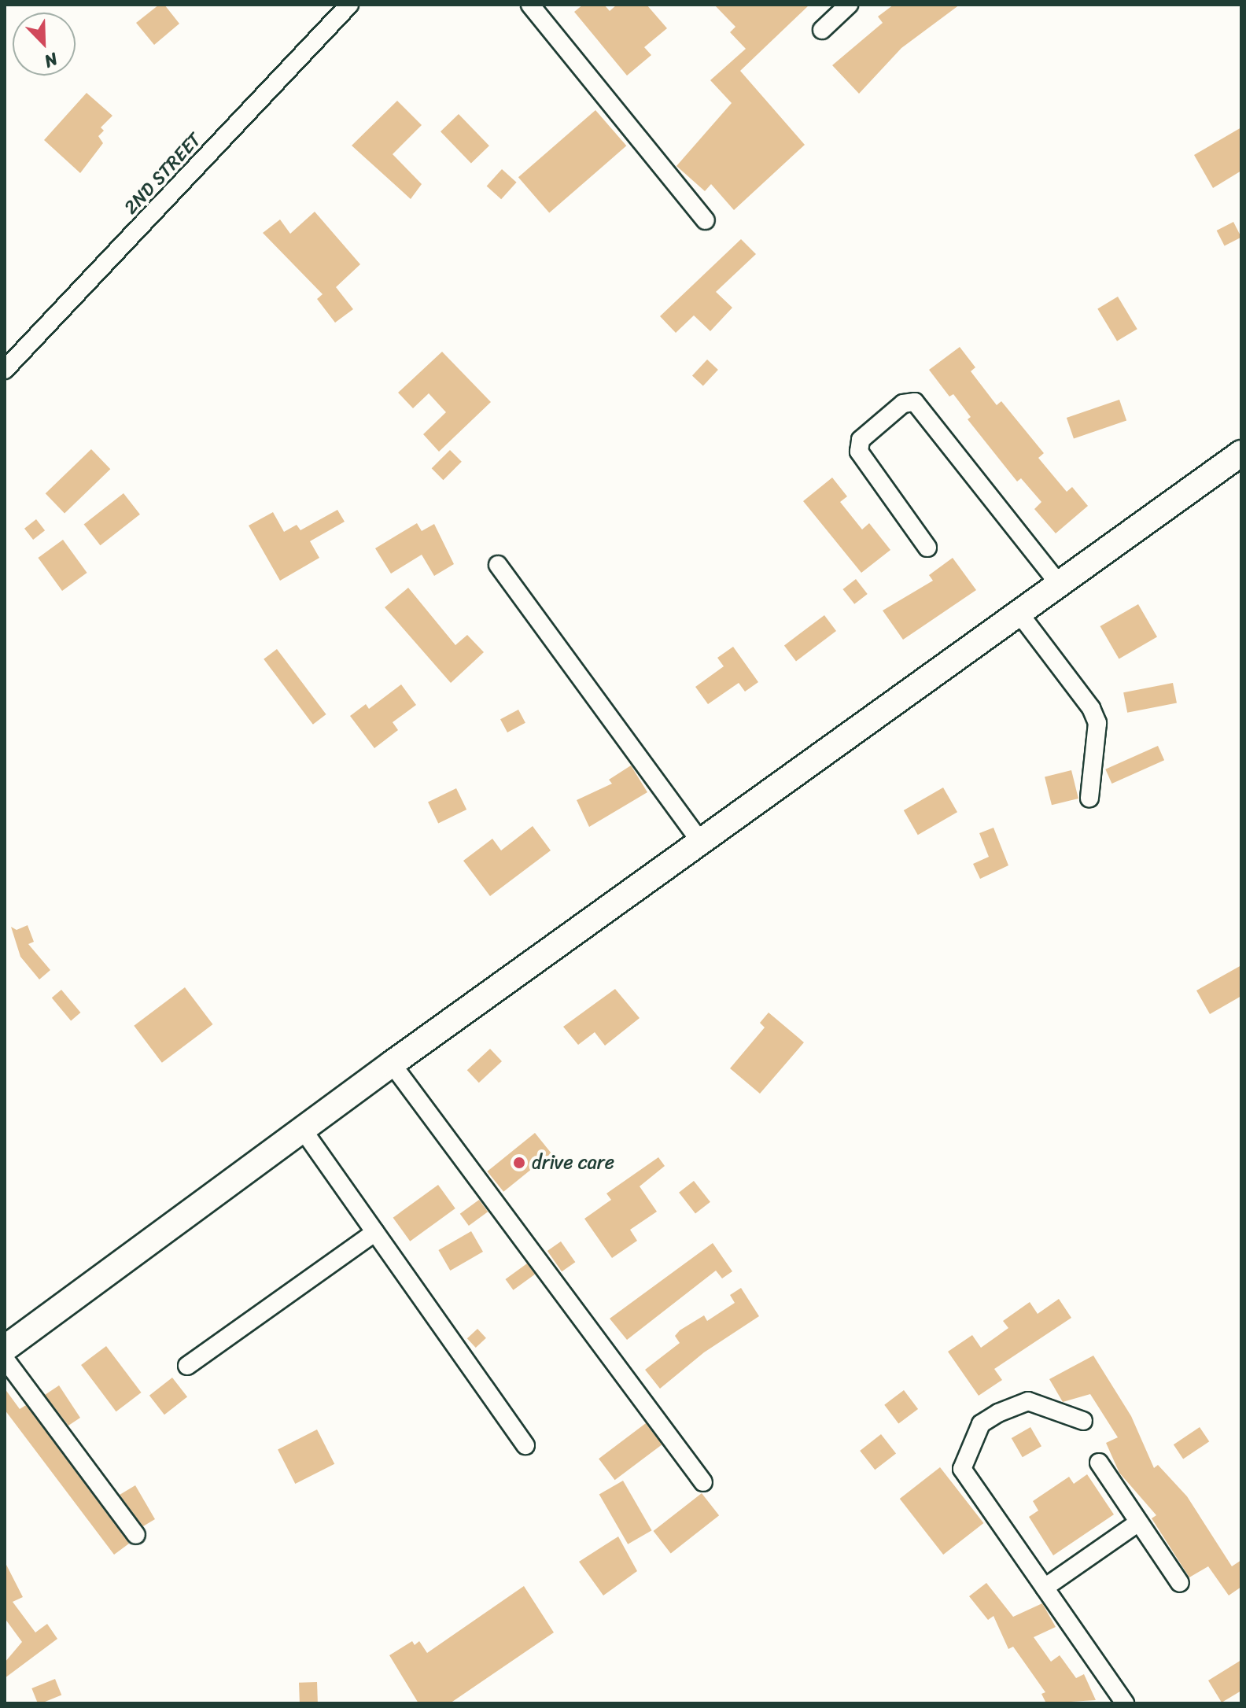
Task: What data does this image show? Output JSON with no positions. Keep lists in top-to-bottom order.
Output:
{
  "streets": {
    "street": ["2ND STREET"]
  },
  "places": ["drive care"],
  "north": "bottom right"
}
